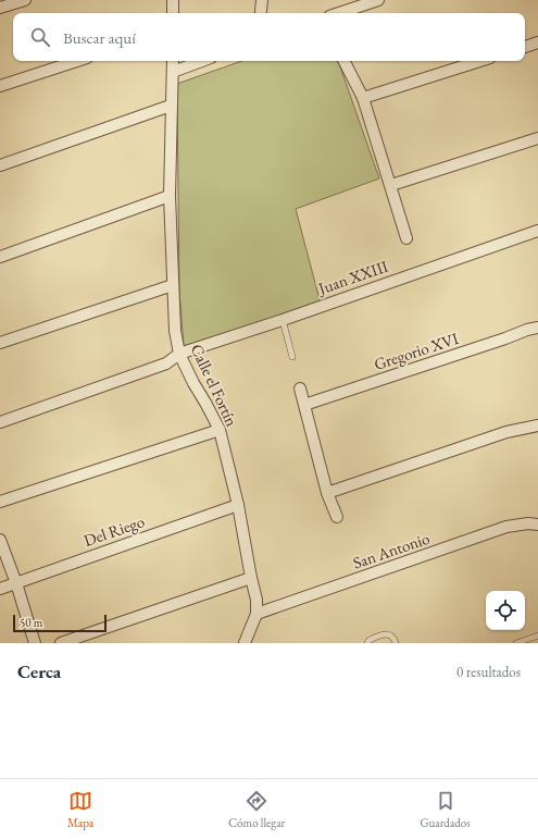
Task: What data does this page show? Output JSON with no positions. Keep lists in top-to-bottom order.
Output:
{
  "streets": {
    "street": [
      "Juan XXIII",
      "Gregorio XVI",
      "Calle el Fortín",
      "Del Riego",
      "San Antonio"
    ]
  },
  "crossings": [
    ["Juan XXIII", "Calle el Fortín"],
    ["Calle el Fortín", "Del Riego"],
    ["Calle el Fortín", "San Antonio"]
  ],
  "scale_bar": "50 m",
  "page": {
    "search": "Buscar aquí",
    "scale": "50 m",
    "heading": ["Cerca", "0 resultados"],
    "nav": ["Mapa", "Cómo llegar", "Guardados"]
  }
}
